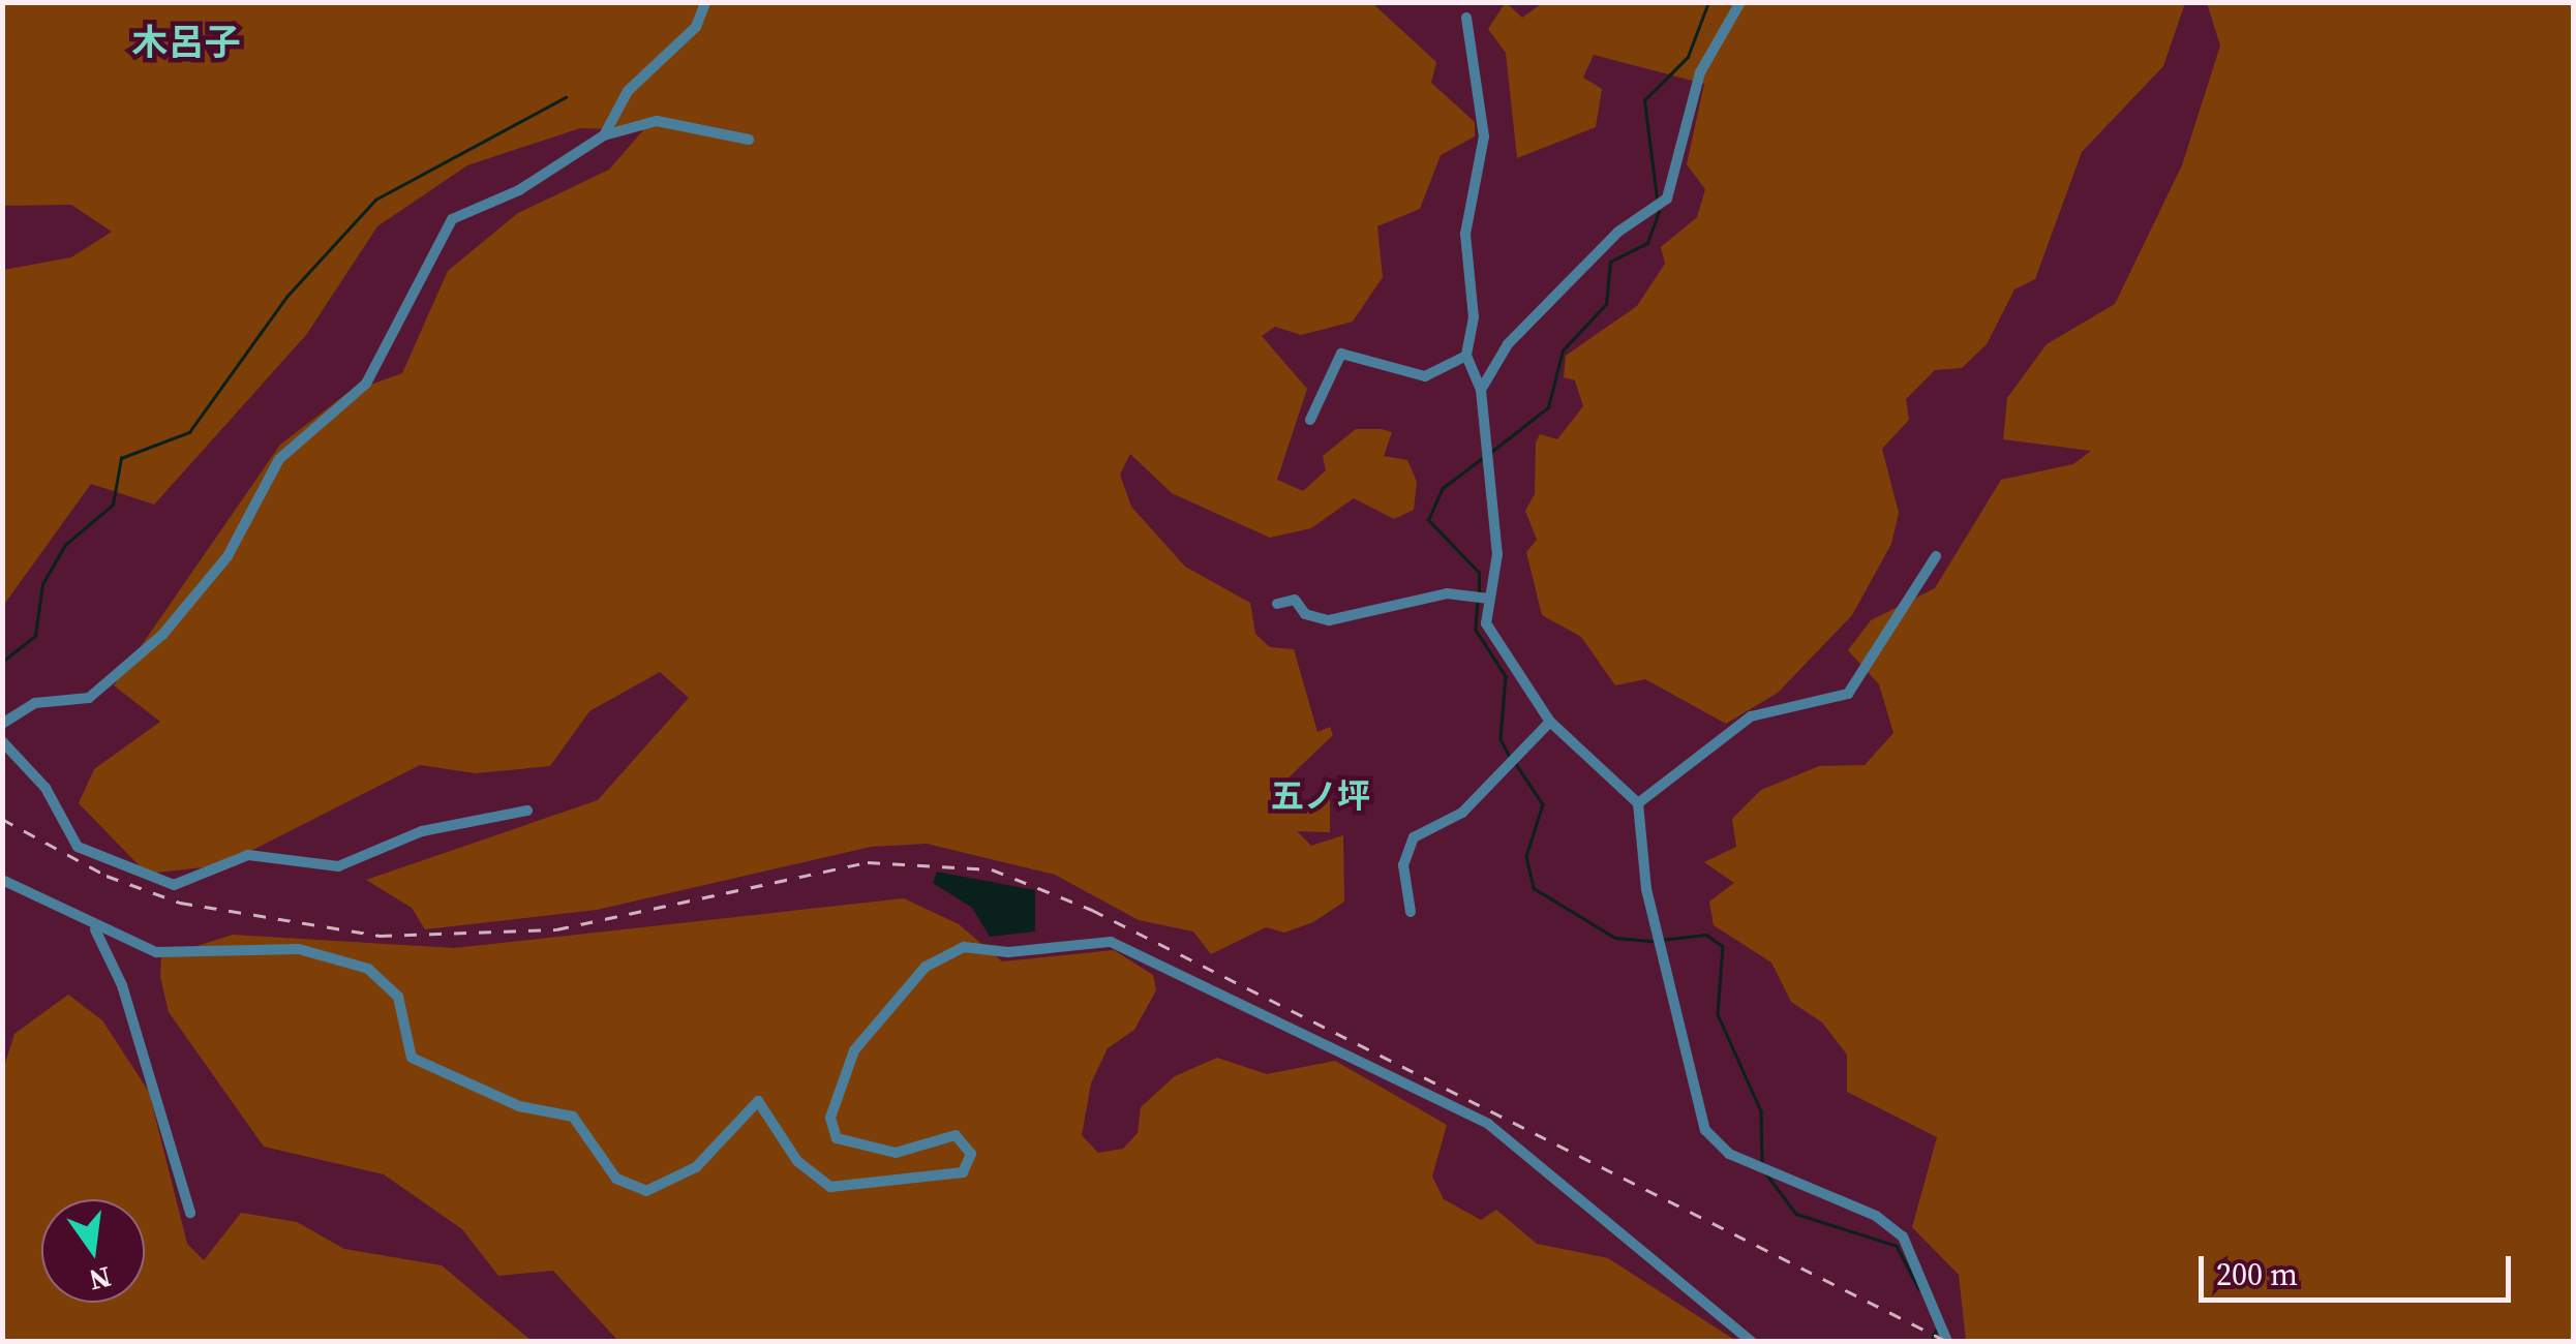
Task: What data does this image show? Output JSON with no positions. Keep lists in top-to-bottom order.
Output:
{
  "districts": ["木呂子", "五ノ坪"],
  "scale_bar": "200 m",
  "north": "bottom"
}
